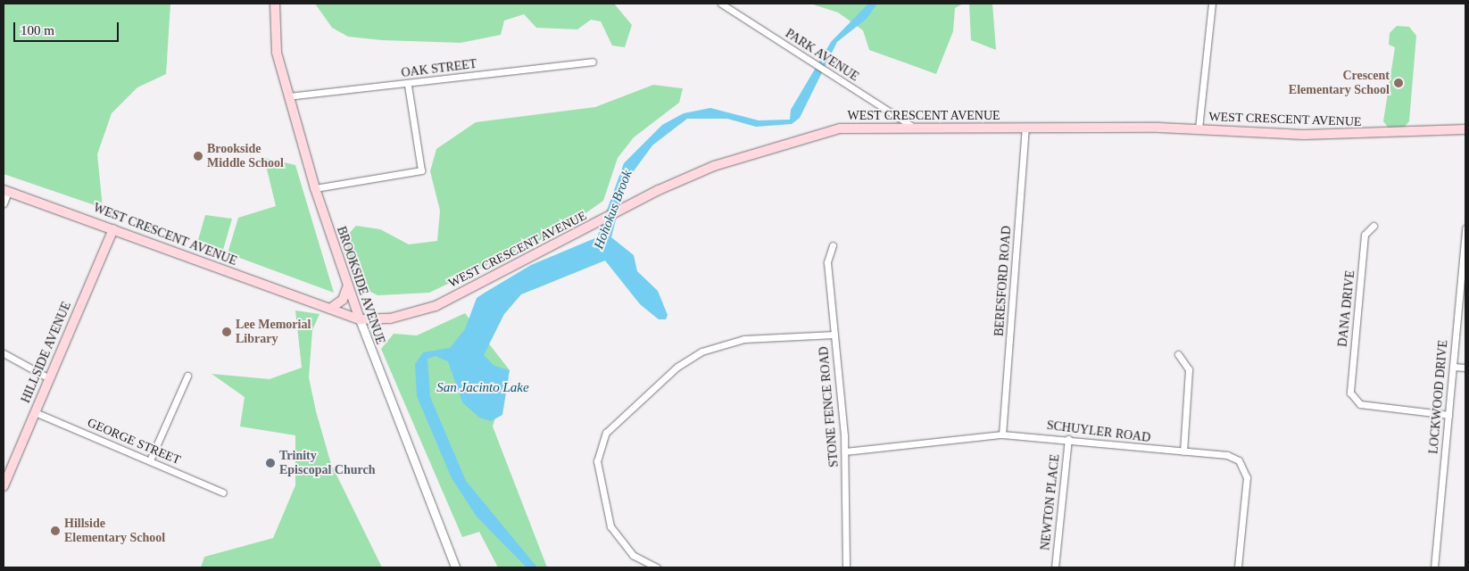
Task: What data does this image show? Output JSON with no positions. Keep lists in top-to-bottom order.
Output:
{
  "streets": {
    "main road": ["WEST CRESCENT AVENUE", "BROOKSIDE AVENUE", "HILLSIDE AVENUE"],
    "street": [
      "PARK AVENUE",
      "OAK STREET",
      "BERESFORD ROAD",
      "DANA DRIVE",
      "LOCKWOOD DRIVE",
      "STONE FENCE ROAD",
      "SCHUYLER ROAD",
      "GEORGE STREET",
      "NEWTON PLACE"
    ]
  },
  "crossings": [
    ["PARK AVENUE", "WEST CRESCENT AVENUE"],
    ["OAK STREET", "BROOKSIDE AVENUE"],
    ["WEST CRESCENT AVENUE", "BERESFORD ROAD"],
    ["WEST CRESCENT AVENUE", "BROOKSIDE AVENUE"],
    ["WEST CRESCENT AVENUE", "HILLSIDE AVENUE"],
    ["BERESFORD ROAD", "SCHUYLER ROAD"],
    ["DANA DRIVE", "LOCKWOOD DRIVE"],
    ["HILLSIDE AVENUE", "GEORGE STREET"],
    ["STONE FENCE ROAD", "SCHUYLER ROAD"],
    ["SCHUYLER ROAD", "NEWTON PLACE"]
  ],
  "water": ["Hohokus Brook", "San Jacinto Lake"],
  "places": [
    "Crescent Elementary School",
    "Brookside Middle School",
    "Lee Memorial Library",
    "Trinity Episcopal Church",
    "Hillside Elementary School"
  ],
  "scale_bar": "100 m"
}
